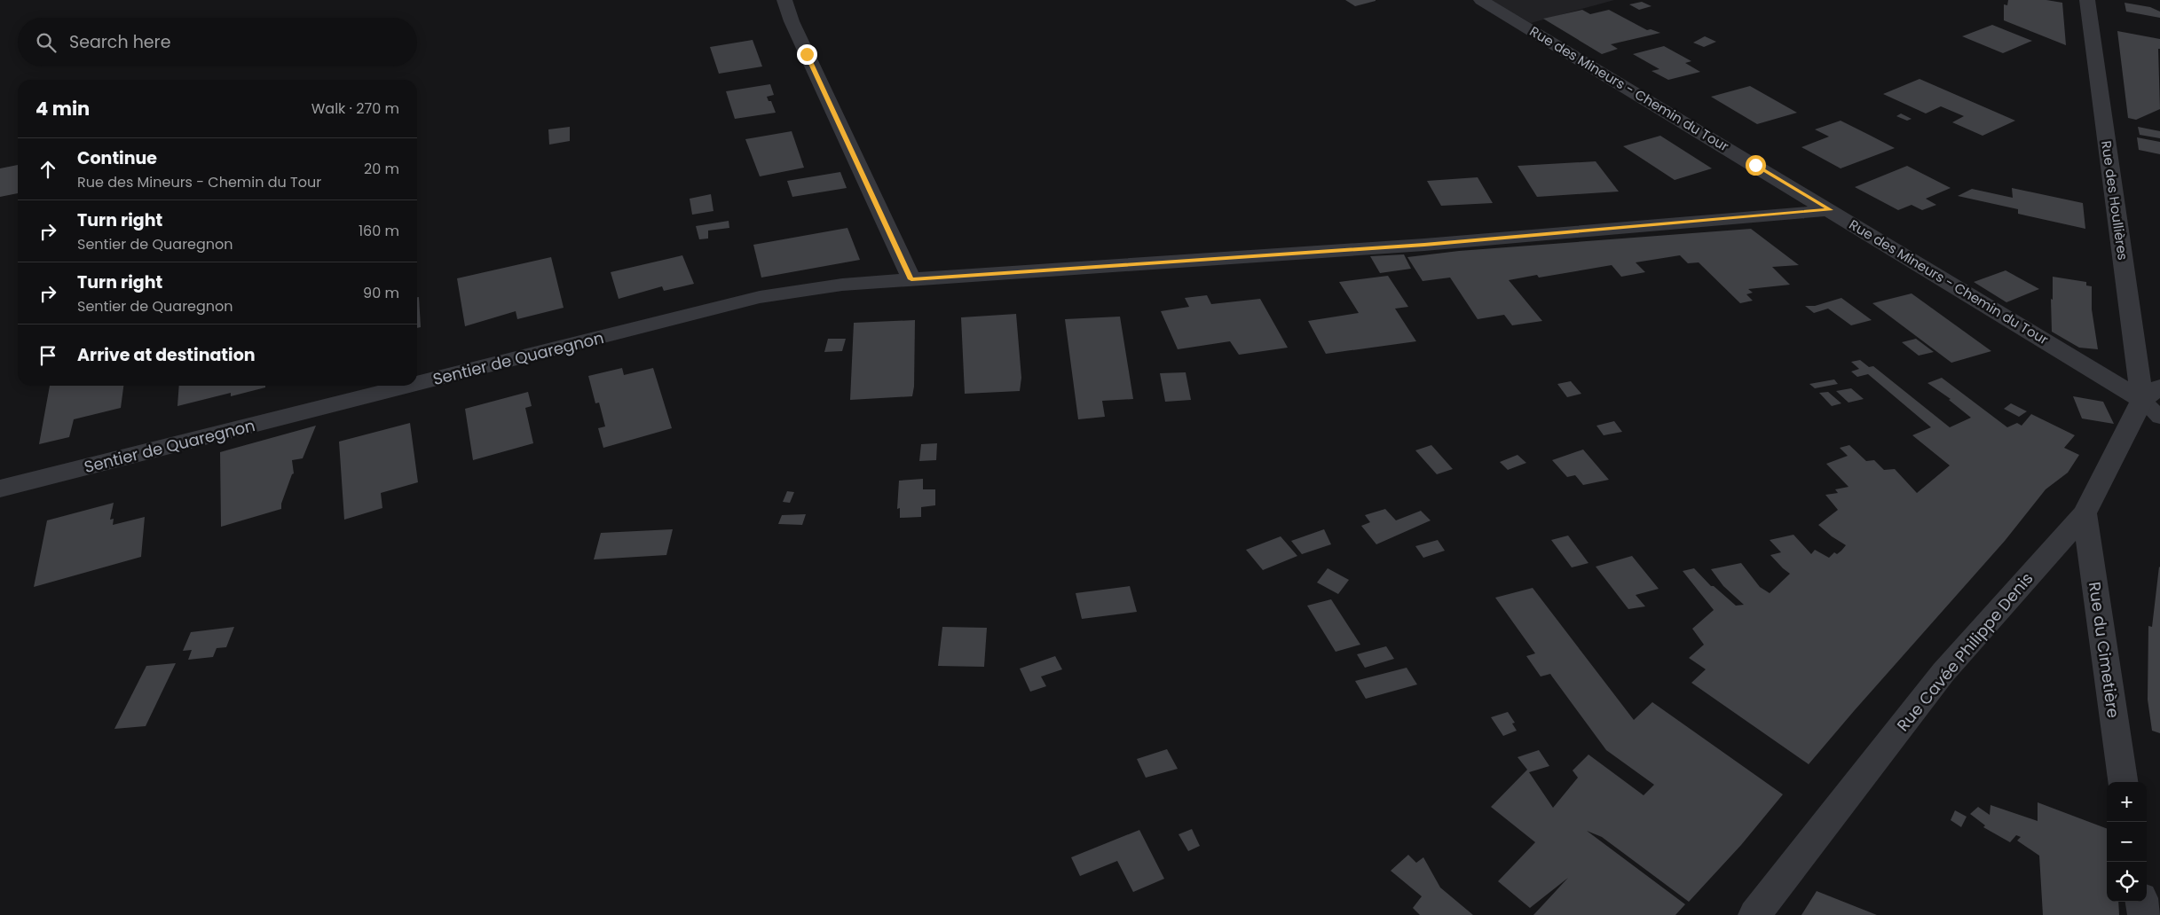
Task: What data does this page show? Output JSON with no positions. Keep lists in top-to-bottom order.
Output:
{
  "streets": {
    "street": [
      "Rue des Mineurs - Chemin du Tour",
      "Rue des Houllières",
      "Sentier de Quaregnon",
      "Rue du Cimetière",
      "Rue Cavée Philippe Denis"
    ]
  },
  "crossings": [
    ["Rue des Mineurs - Chemin du Tour", "Rue des Houllières"],
    ["Rue des Mineurs - Chemin du Tour", "Sentier de Quaregnon"],
    ["Rue des Mineurs - Chemin du Tour", "Rue Cavée Philippe Denis"],
    ["Rue des Houllières", "Rue Cavée Philippe Denis"],
    ["Rue du Cimetière", "Rue Cavée Philippe Denis"]
  ],
  "page": {
    "search": "Search here",
    "heading": ["4 min", "Walk · 270 m"],
    "list": [
      ["Continue", "Rue des Mineurs - Chemin du Tour", "20 m"],
      ["Turn right", "Sentier de Quaregnon", "160 m"],
      ["Turn right", "Sentier de Quaregnon", "90 m"],
      "Arrive at destination"
    ],
    "map_buttons": ["+", "−"]
  }
}
